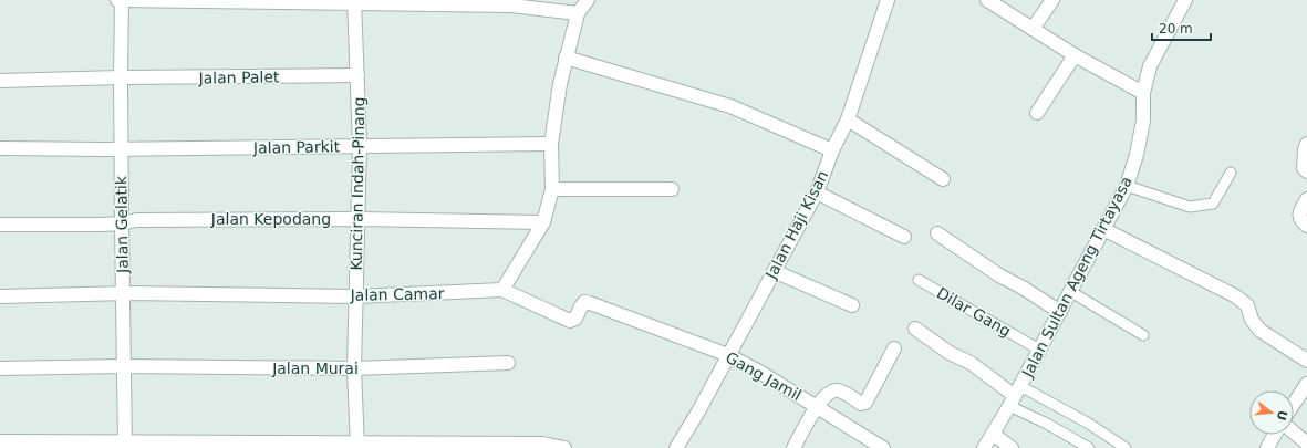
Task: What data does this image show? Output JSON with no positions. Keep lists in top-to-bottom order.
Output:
{
  "streets": {
    "street": [
      "Jalan Palet",
      "Jalan Parkit",
      "Kunciran Indah-Pinang",
      "Jalan Kepodang",
      "Jalan Gelatik",
      "Jalan Haji Kisan",
      "Jalan Sultan Ageng Tirtayasa",
      "Jalan Camar",
      "Jalan Murai",
      "Gang Jamil"
    ],
    "lane": ["Dilar Gang"]
  },
  "crossings": [
    ["Jalan Palet", "Kunciran Indah-Pinang"],
    ["Jalan Palet", "Jalan Gelatik"],
    ["Jalan Parkit", "Kunciran Indah-Pinang"],
    ["Jalan Parkit", "Jalan Gelatik"],
    ["Kunciran Indah-Pinang", "Jalan Kepodang"],
    ["Kunciran Indah-Pinang", "Jalan Camar"],
    ["Kunciran Indah-Pinang", "Jalan Murai"],
    ["Jalan Kepodang", "Jalan Gelatik"],
    ["Jalan Gelatik", "Jalan Camar"],
    ["Jalan Gelatik", "Jalan Murai"],
    ["Jalan Haji Kisan", "Gang Jamil"],
    ["Jalan Sultan Ageng Tirtayasa", "Dilar Gang"],
    ["Jalan Camar", "Gang Jamil"]
  ],
  "scale_bar": "20 m",
  "north": "right"
}
